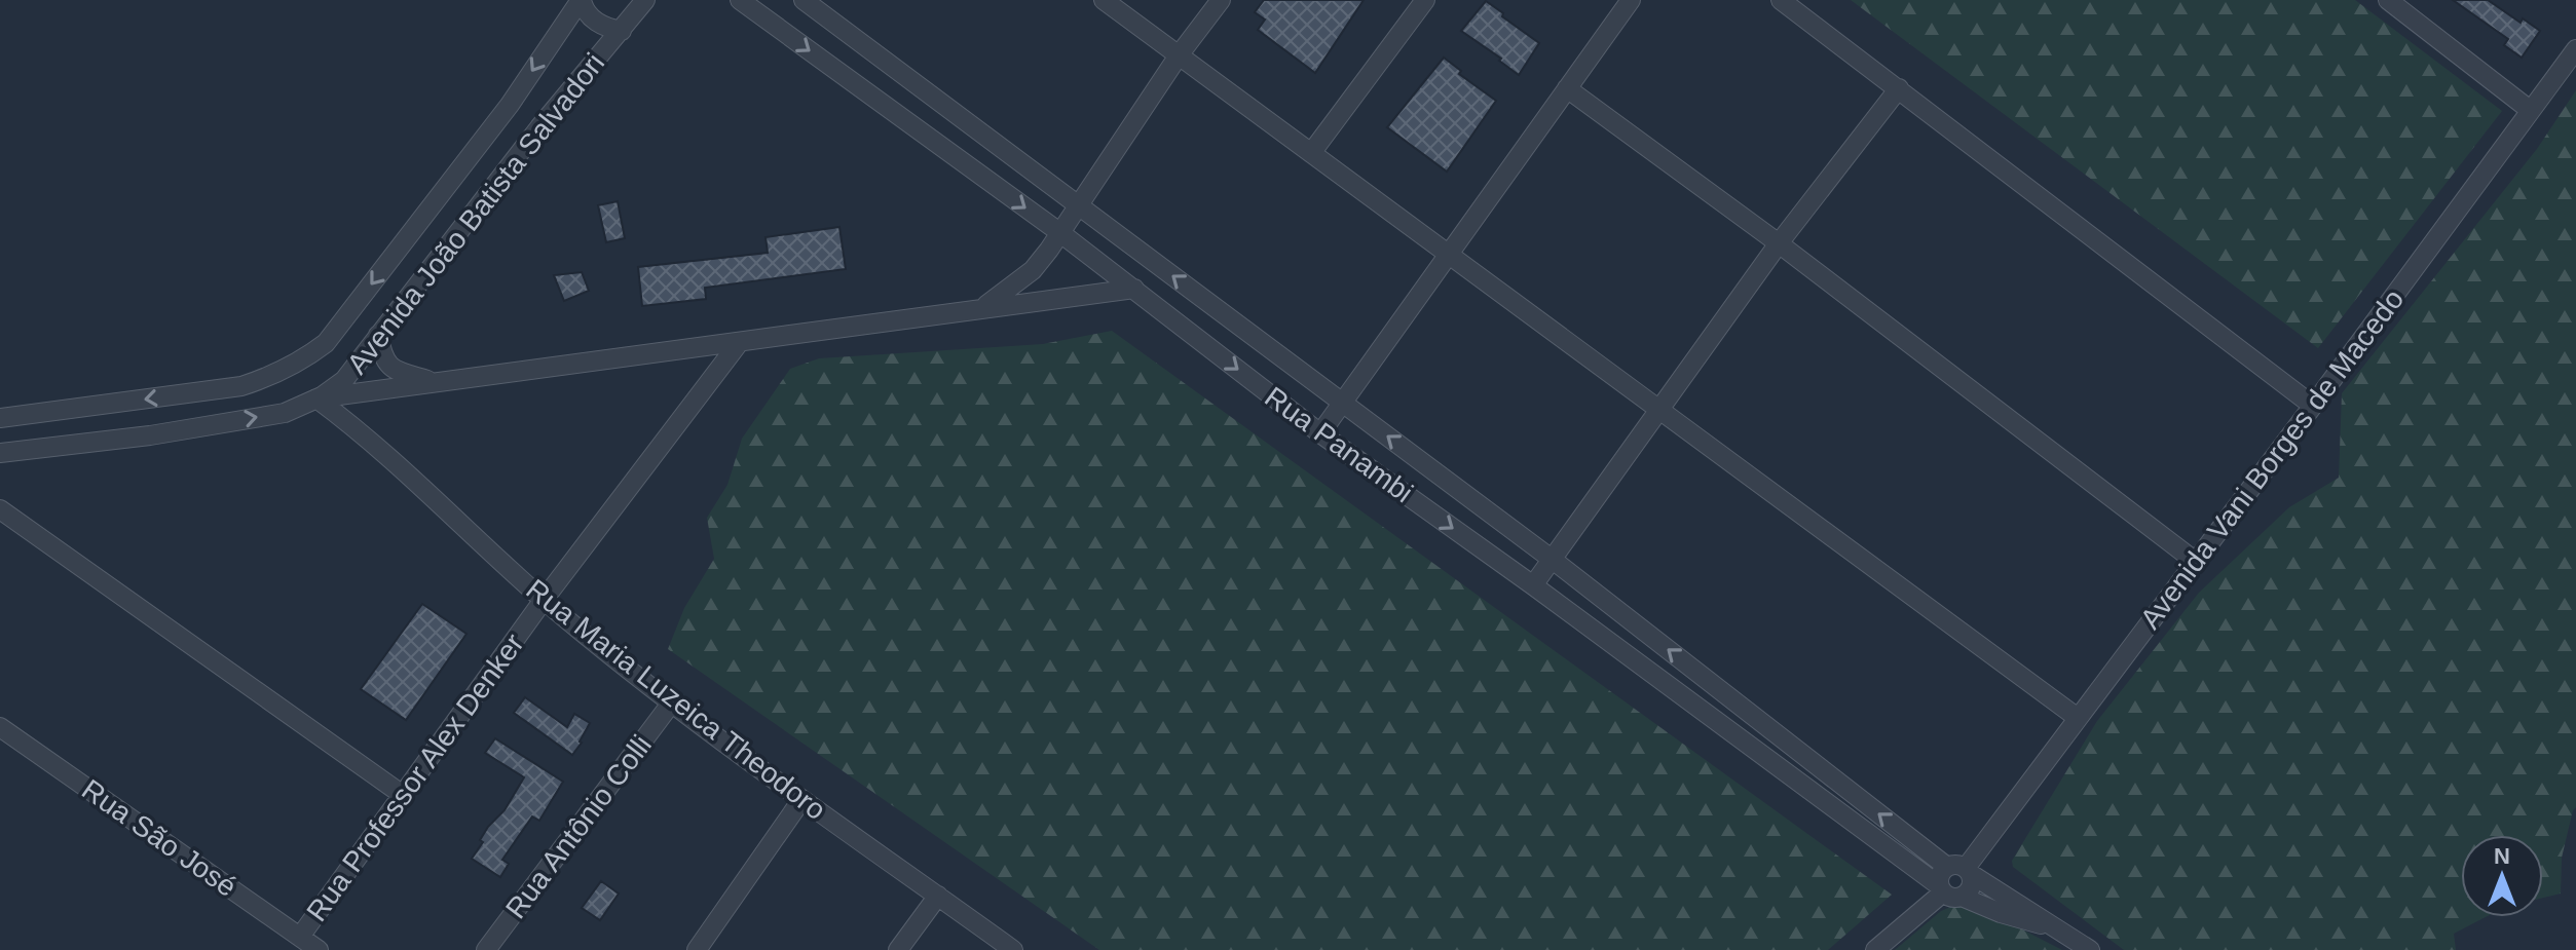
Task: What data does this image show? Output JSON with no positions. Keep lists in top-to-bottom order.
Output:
{
  "streets": {
    "street": [
      "Avenida João Batista Salvadori",
      "Rua Panambi",
      "Avenida Vani Borges de Macedo",
      "Rua Maria Luzeica Theodoro",
      "Rua Professor Alex Denker",
      "Rua Antônio Colli",
      "Rua São José"
    ]
  },
  "crossings": [
    ["Avenida João Batista Salvadori", "Rua Maria Luzeica Theodoro"],
    ["Rua Panambi", "Avenida Vani Borges de Macedo"],
    ["Rua Maria Luzeica Theodoro", "Rua Professor Alex Denker"],
    ["Rua Maria Luzeica Theodoro", "Rua Antônio Colli"],
    ["Rua Professor Alex Denker", "Rua São José"]
  ],
  "north": "top"
}
